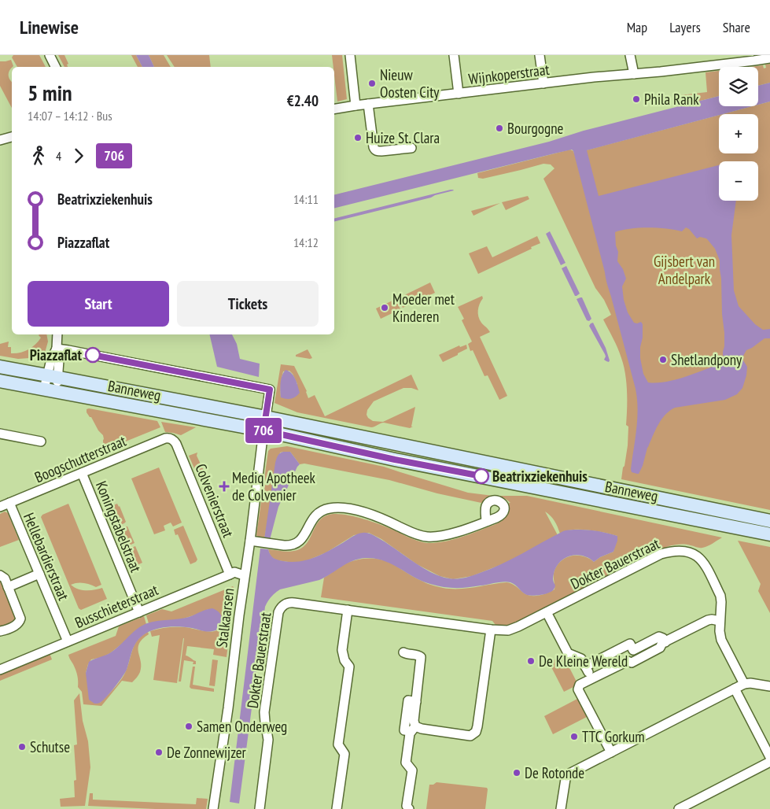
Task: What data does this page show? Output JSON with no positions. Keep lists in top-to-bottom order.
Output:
{
  "streets": {
    "main road": ["Banneweg"],
    "street": [
      "Wijnkoperstraat",
      "Boogschutterstraat",
      "Colvenierstraat",
      "Koningstabelstraat",
      "Hellebardierstraat",
      "Dokter Bauerstraat",
      "Busschieterstraat",
      "Stalkaarsen"
    ]
  },
  "crossings": [
    ["Banneweg", "Stalkaarsen"],
    ["Boogschutterstraat", "Colvenierstraat"],
    ["Boogschutterstraat", "Koningstabelstraat"],
    ["Boogschutterstraat", "Hellebardierstraat"],
    ["Colvenierstraat", "Busschieterstraat"],
    ["Koningstabelstraat", "Busschieterstraat"],
    ["Hellebardierstraat", "Busschieterstraat"],
    ["Busschieterstraat", "Stalkaarsen"]
  ],
  "parks": ["Gijsbert van Andelpark"],
  "places": {
    "other": [
      "Nieuw Oosten City",
      "Phila Rank",
      "Bourgogne",
      "Huize St. Clara",
      "Moeder met Kinderen",
      "Piazzaflat",
      "Shetlandpony",
      "Beatrixziekenhuis",
      "De Kleine Wereld",
      "Samen Onderweg",
      "TTC Gorkum",
      "Schutse",
      "De Zonnewijzer",
      "De Rotonde"
    ],
    "health": ["Mediq Apotheek de Colvenier"]
  },
  "lines": ["bus line 706"],
  "page": {
    "header": "Linewise",
    "nav": ["Map", "Layers", "Share"],
    "on_map": "706",
    "map_buttons": ["+", "−"],
    "heading": ["5 min", "14:07 – 14:12 · Bus", "€2.40"],
    "legs": ["4", "706"],
    "list": [
      {
        "name": "Beatrixziekenhuis",
        "value": "14:11"
      },
      {
        "name": "Piazzaflat",
        "value": "14:12"
      }
    ],
    "buttons": ["Start", "Tickets"]
  }
}
